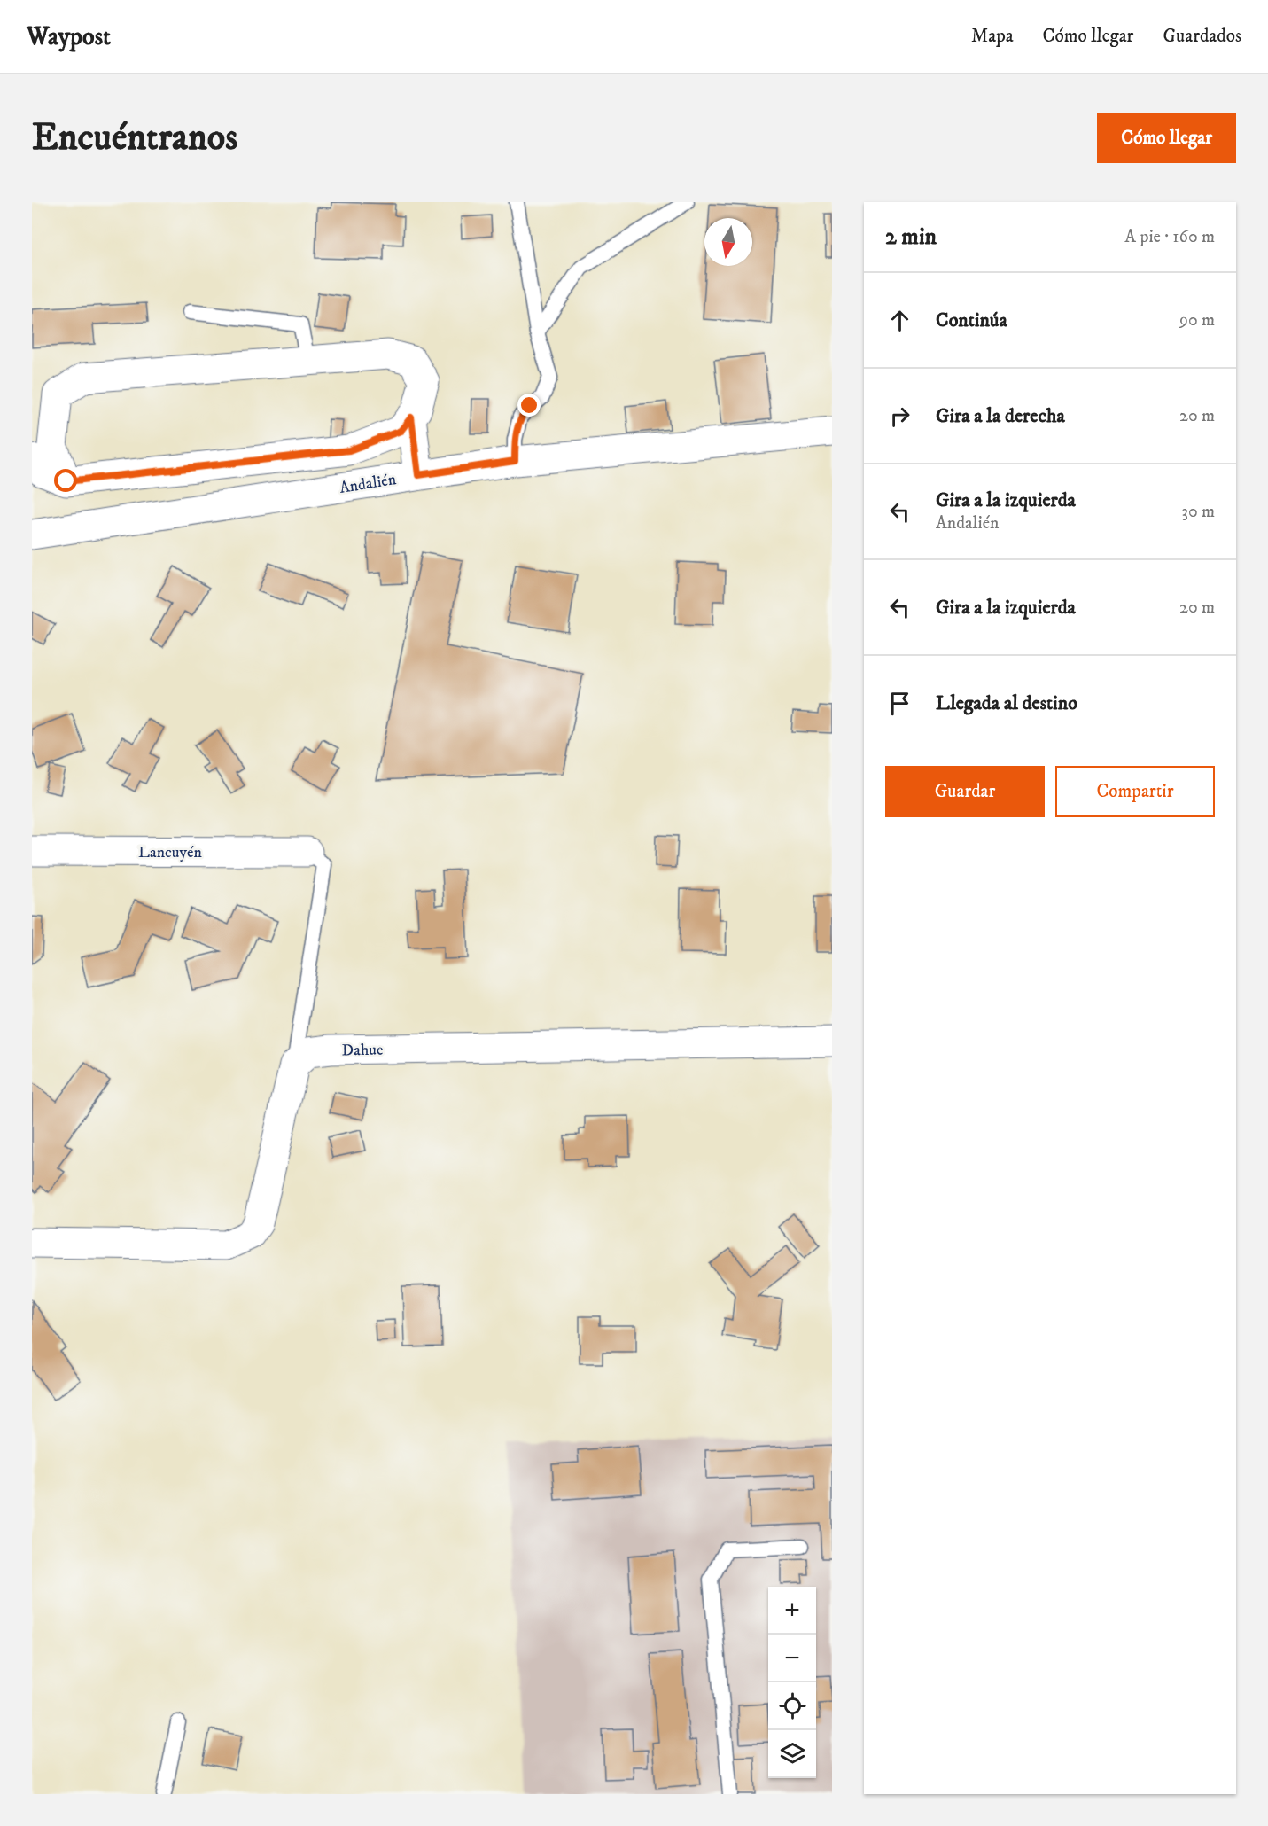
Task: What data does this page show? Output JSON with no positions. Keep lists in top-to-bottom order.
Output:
{
  "streets": {
    "street": ["Andalién", "Lancuyén", "Dahue"]
  },
  "north": "bottom",
  "page": {
    "header": "Waypost",
    "nav": ["Mapa", "Cómo llegar", "Guardados"],
    "buttons": [
      "Cómo llegar",
      ["Guardar", "Compartir"]
    ],
    "title": "Encuéntranos",
    "heading": ["2 min", "A pie · 160 m"],
    "list": [
      ["Continúa", "90 m"],
      ["Gira a la derecha", "20 m"],
      ["Gira a la izquierda", "Andalién", "30 m"],
      ["Gira a la izquierda", "20 m"],
      "Llegada al destino"
    ],
    "map_buttons": ["+", "−"]
  }
}
